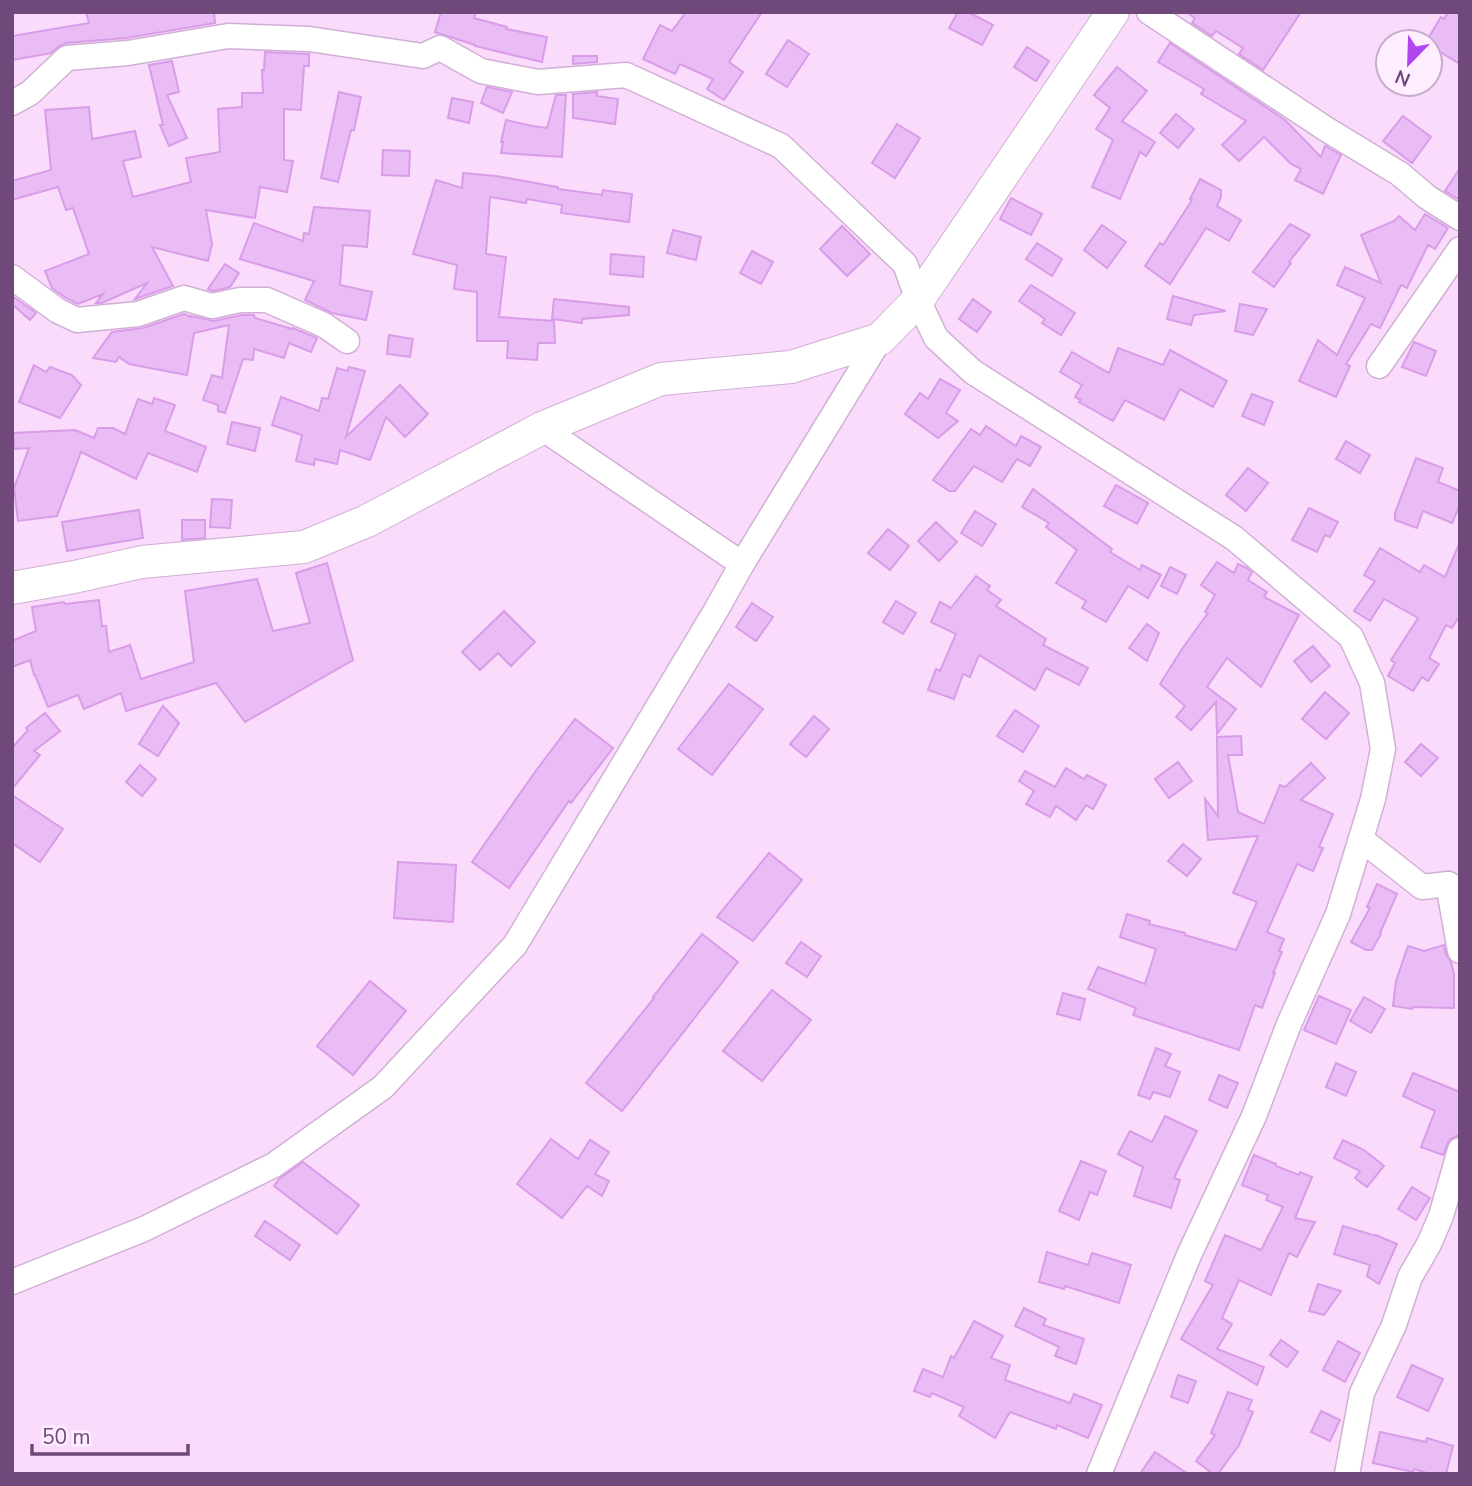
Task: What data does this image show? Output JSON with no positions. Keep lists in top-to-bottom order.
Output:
{
  "scale_bar": "50 m",
  "north": "bottom left"
}
